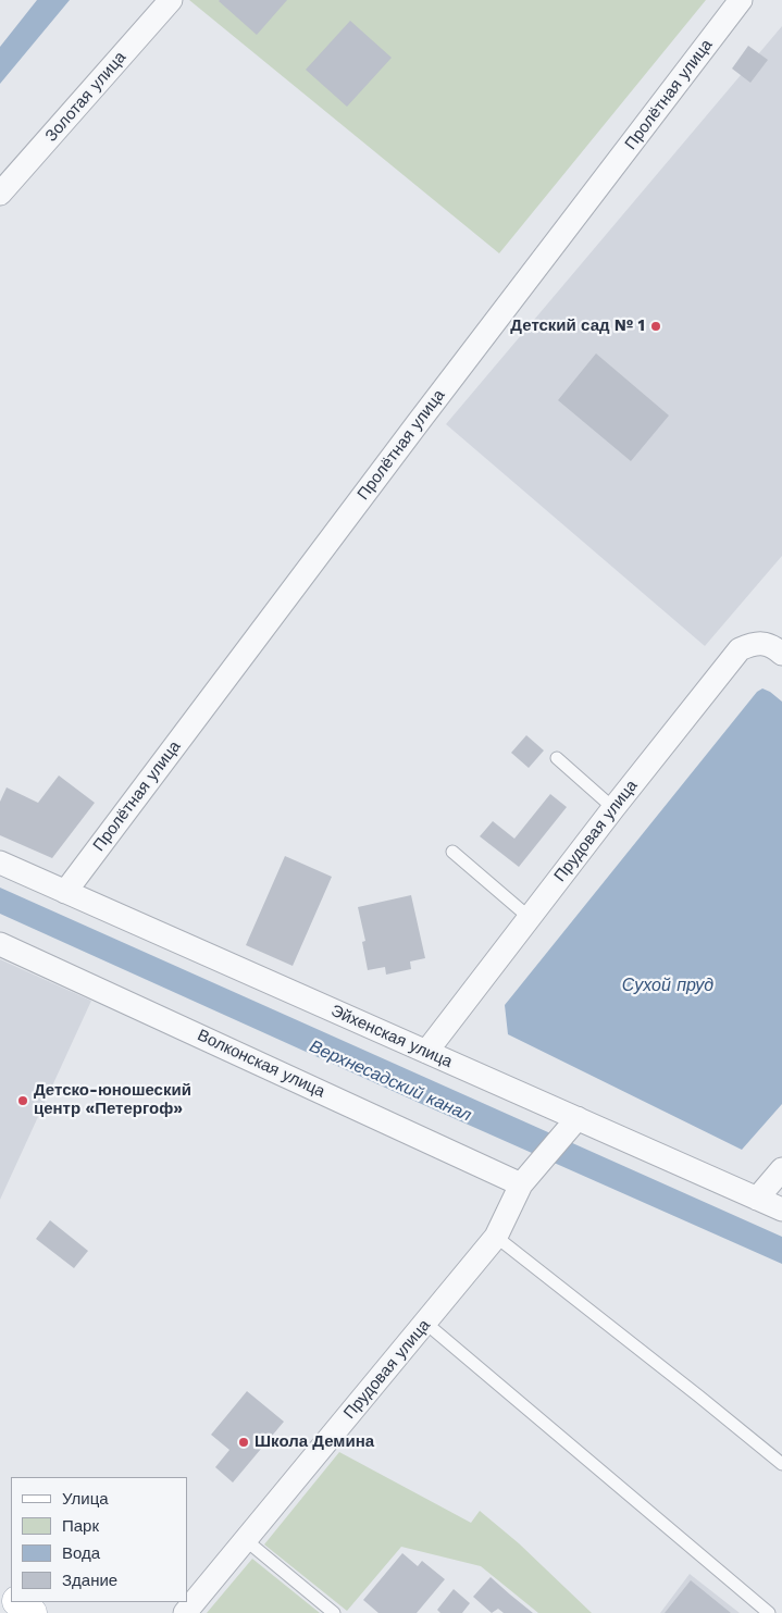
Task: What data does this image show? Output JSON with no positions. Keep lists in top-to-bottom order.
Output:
{
  "streets": {
    "street": [
      "Пролётная улица",
      "Золотая улица",
      "Прудовая улица",
      "Эйхенская улица",
      "Волконская улица"
    ]
  },
  "crossings": [
    ["Пролётная улица", "Эйхенская улица"],
    ["Прудовая улица", "Эйхенская улица"],
    ["Прудовая улица", "Волконская улица"]
  ],
  "water": ["Сухой пруд", "Верхнесадский канал"],
  "places": ["Детский сад № 1", "Детско-юношеский центр «Петергоф»", "Школа Демина"],
  "legend": [
    "Улица",
    "Парк",
    "Вода",
    "Здание"
  ]
}
